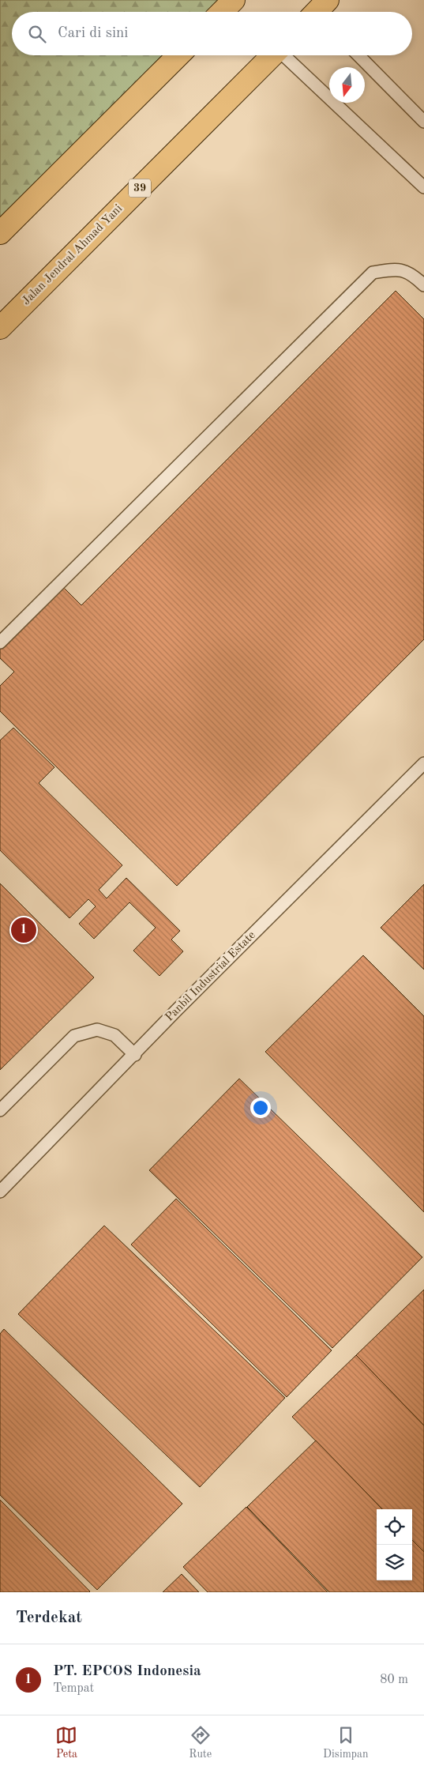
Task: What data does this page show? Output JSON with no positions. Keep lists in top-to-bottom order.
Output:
{
  "streets": {
    "highway": ["39", "Jalan Jendral Ahmad Yani"],
    "lane": ["Panbil Industrial Estate"]
  },
  "north": "bottom",
  "page": {
    "search": "Cari di sini",
    "pins": "1",
    "heading": "Terdekat",
    "list": [
      {
        "mark": "1",
        "name": "PT. EPCOS Indonesia",
        "note": "Tempat",
        "value": "80 m"
      }
    ],
    "nav": ["Peta", "Rute", "Disimpan"]
  }
}
